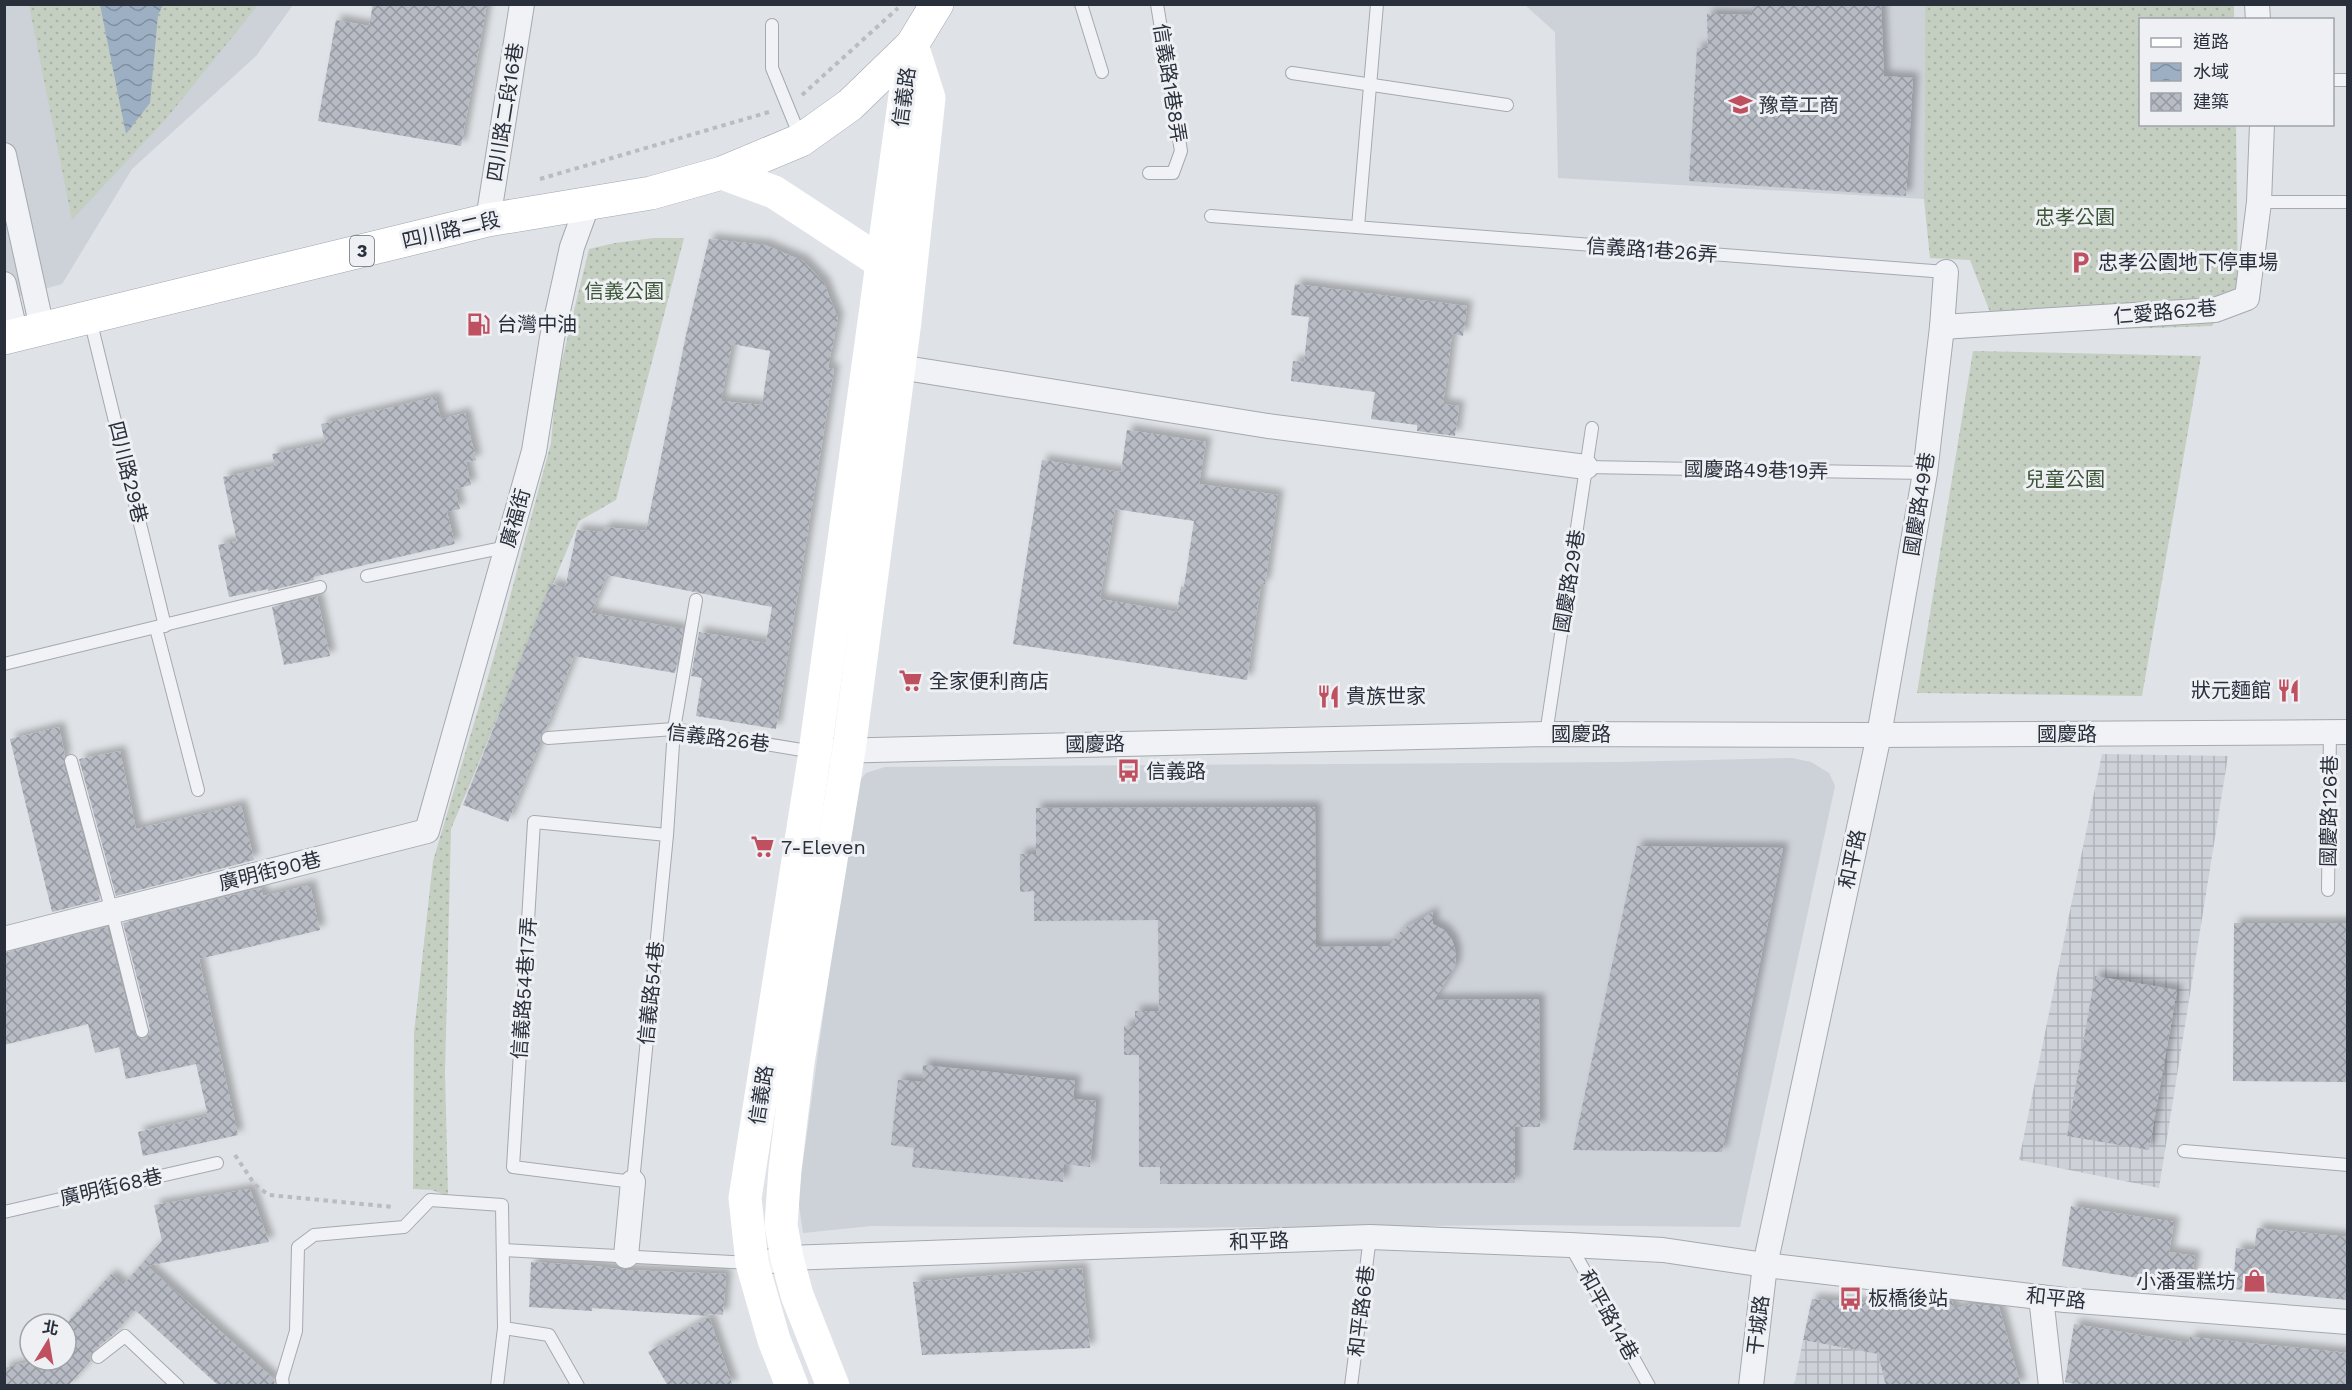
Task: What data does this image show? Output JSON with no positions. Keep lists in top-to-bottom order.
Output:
{
  "streets": {
    "street": [
      "信義路",
      "四川路二段16巷",
      "四川路二段",
      "3",
      "仁愛路62巷",
      "國慶路49巷",
      "廣福街",
      "國慶路",
      "和平路",
      "廣明街90巷",
      "信義路54巷",
      "干城路"
    ],
    "lane": [
      "信義路1巷8弄",
      "信義路1巷26弄",
      "國慶路49巷19弄",
      "四川路29巷",
      "國慶路29巷",
      "信義路26巷",
      "國慶路126巷",
      "信義路54巷17弄",
      "廣明街68巷",
      "和平路6巷",
      "和平路14巷"
    ]
  },
  "crossings": [
    ["信義路", "四川路二段"],
    ["信義路", "3"],
    ["信義路", "國慶路"],
    ["信義路", "信義路26巷"],
    ["信義路", "和平路"],
    ["四川路二段16巷", "四川路二段"],
    ["四川路二段", "3"],
    ["四川路二段", "四川路29巷"],
    ["四川路二段", "廣福街"],
    ["信義路1巷26弄", "國慶路49巷"],
    ["仁愛路62巷", "國慶路49巷"],
    ["國慶路49巷19弄", "國慶路49巷"],
    ["國慶路49巷19弄", "國慶路29巷"],
    ["國慶路49巷", "國慶路"],
    ["國慶路49巷", "和平路"],
    ["廣福街", "廣明街90巷"],
    ["國慶路29巷", "國慶路"],
    ["國慶路", "信義路26巷"],
    ["國慶路", "國慶路126巷"],
    ["國慶路", "和平路"],
    ["信義路26巷", "信義路54巷"],
    ["和平路", "和平路6巷"],
    ["和平路", "和平路14巷"],
    ["和平路", "干城路"],
    ["信義路54巷17弄", "信義路54巷"]
  ],
  "parks": ["忠孝公園", "信義公園", "兒童公園"],
  "places": {
    "school or university": ["豫章工商"],
    "parking": ["忠孝公園地下停車場"],
    "fuel station": ["台灣中油"],
    "supermarket": ["全家便利商店", "7-Eleven"],
    "restaurant": ["狀元麵館", "貴族世家"],
    "bus stop": ["信義路", "板橋後站"],
    "shop": ["小潘蛋糕坊"]
  },
  "legend": ["道路", "水域", "建築"],
  "north": "top"
}
